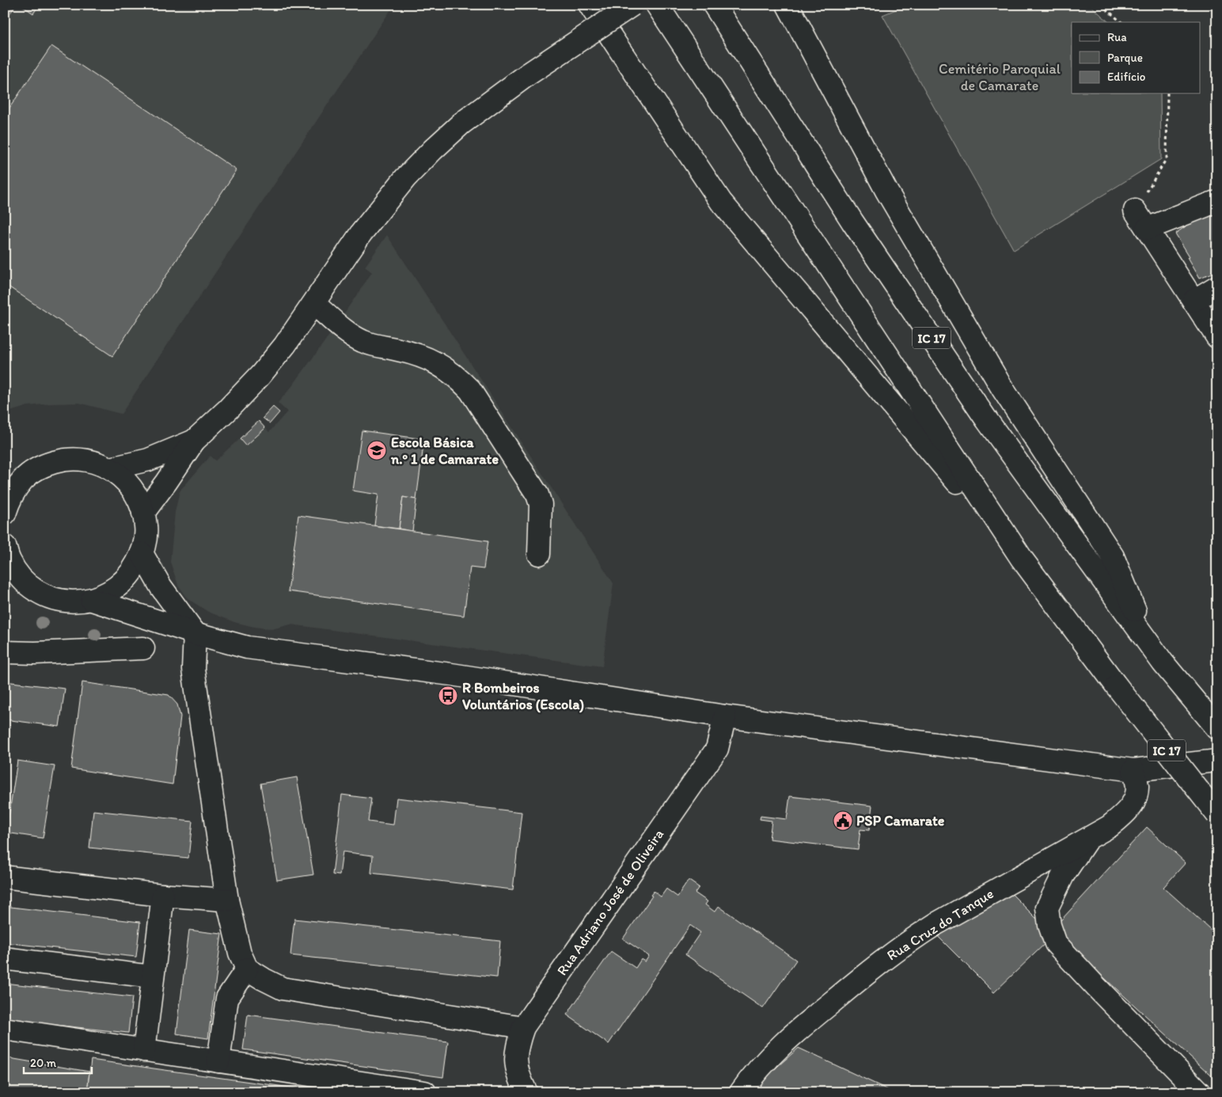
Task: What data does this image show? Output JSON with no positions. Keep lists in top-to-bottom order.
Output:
{
  "streets": {
    "main road": ["IC 17", "Rua Adriano José de Oliveira", "Rua Cruz do Tanque"]
  },
  "parks": ["Cemitério Paroquial de Camarate"],
  "places": {
    "school or university": ["Escola Básica n.º 1 de Camarate"],
    "bus stop": ["R Bombeiros Voluntários (Escola)"],
    "public building": ["PSP Camarate"]
  },
  "legend": ["Rua", "Parque", "Edifício"],
  "scale_bar": "20 m"
}
